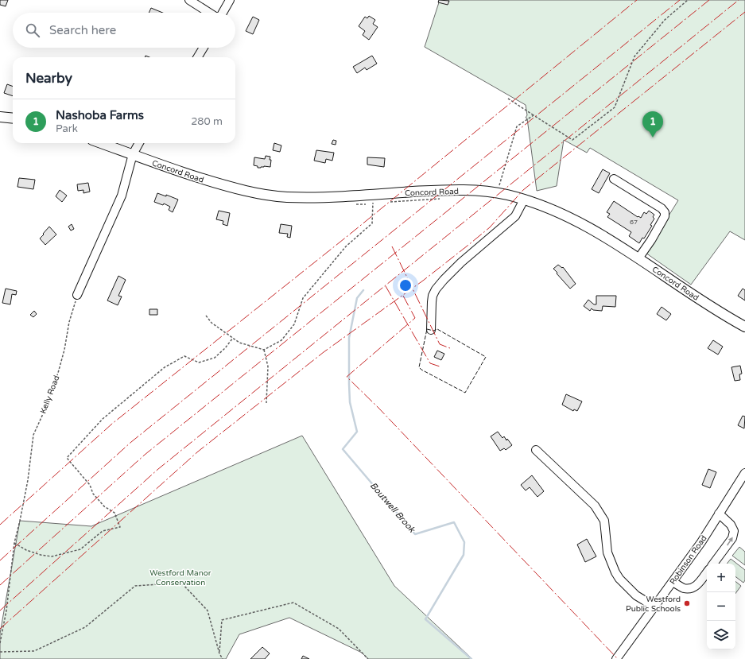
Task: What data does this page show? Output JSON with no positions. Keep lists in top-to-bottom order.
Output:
{
  "streets": {
    "main road": ["Concord Road"],
    "street": ["Robinson Road"],
    "path": ["Kelly Road"]
  },
  "water": ["Boutwell Brook"],
  "parks": ["Westford Manor Conservation"],
  "places": ["Westford Public Schools"],
  "house_numbers": ["67"],
  "page": {
    "search": "Search here",
    "heading": "Nearby",
    "list": [
      {
        "mark": "1",
        "name": "Nashoba Farms",
        "note": "Park",
        "value": "280 m"
      }
    ],
    "pins": "1",
    "map_buttons": ["+", "−"]
  }
}
